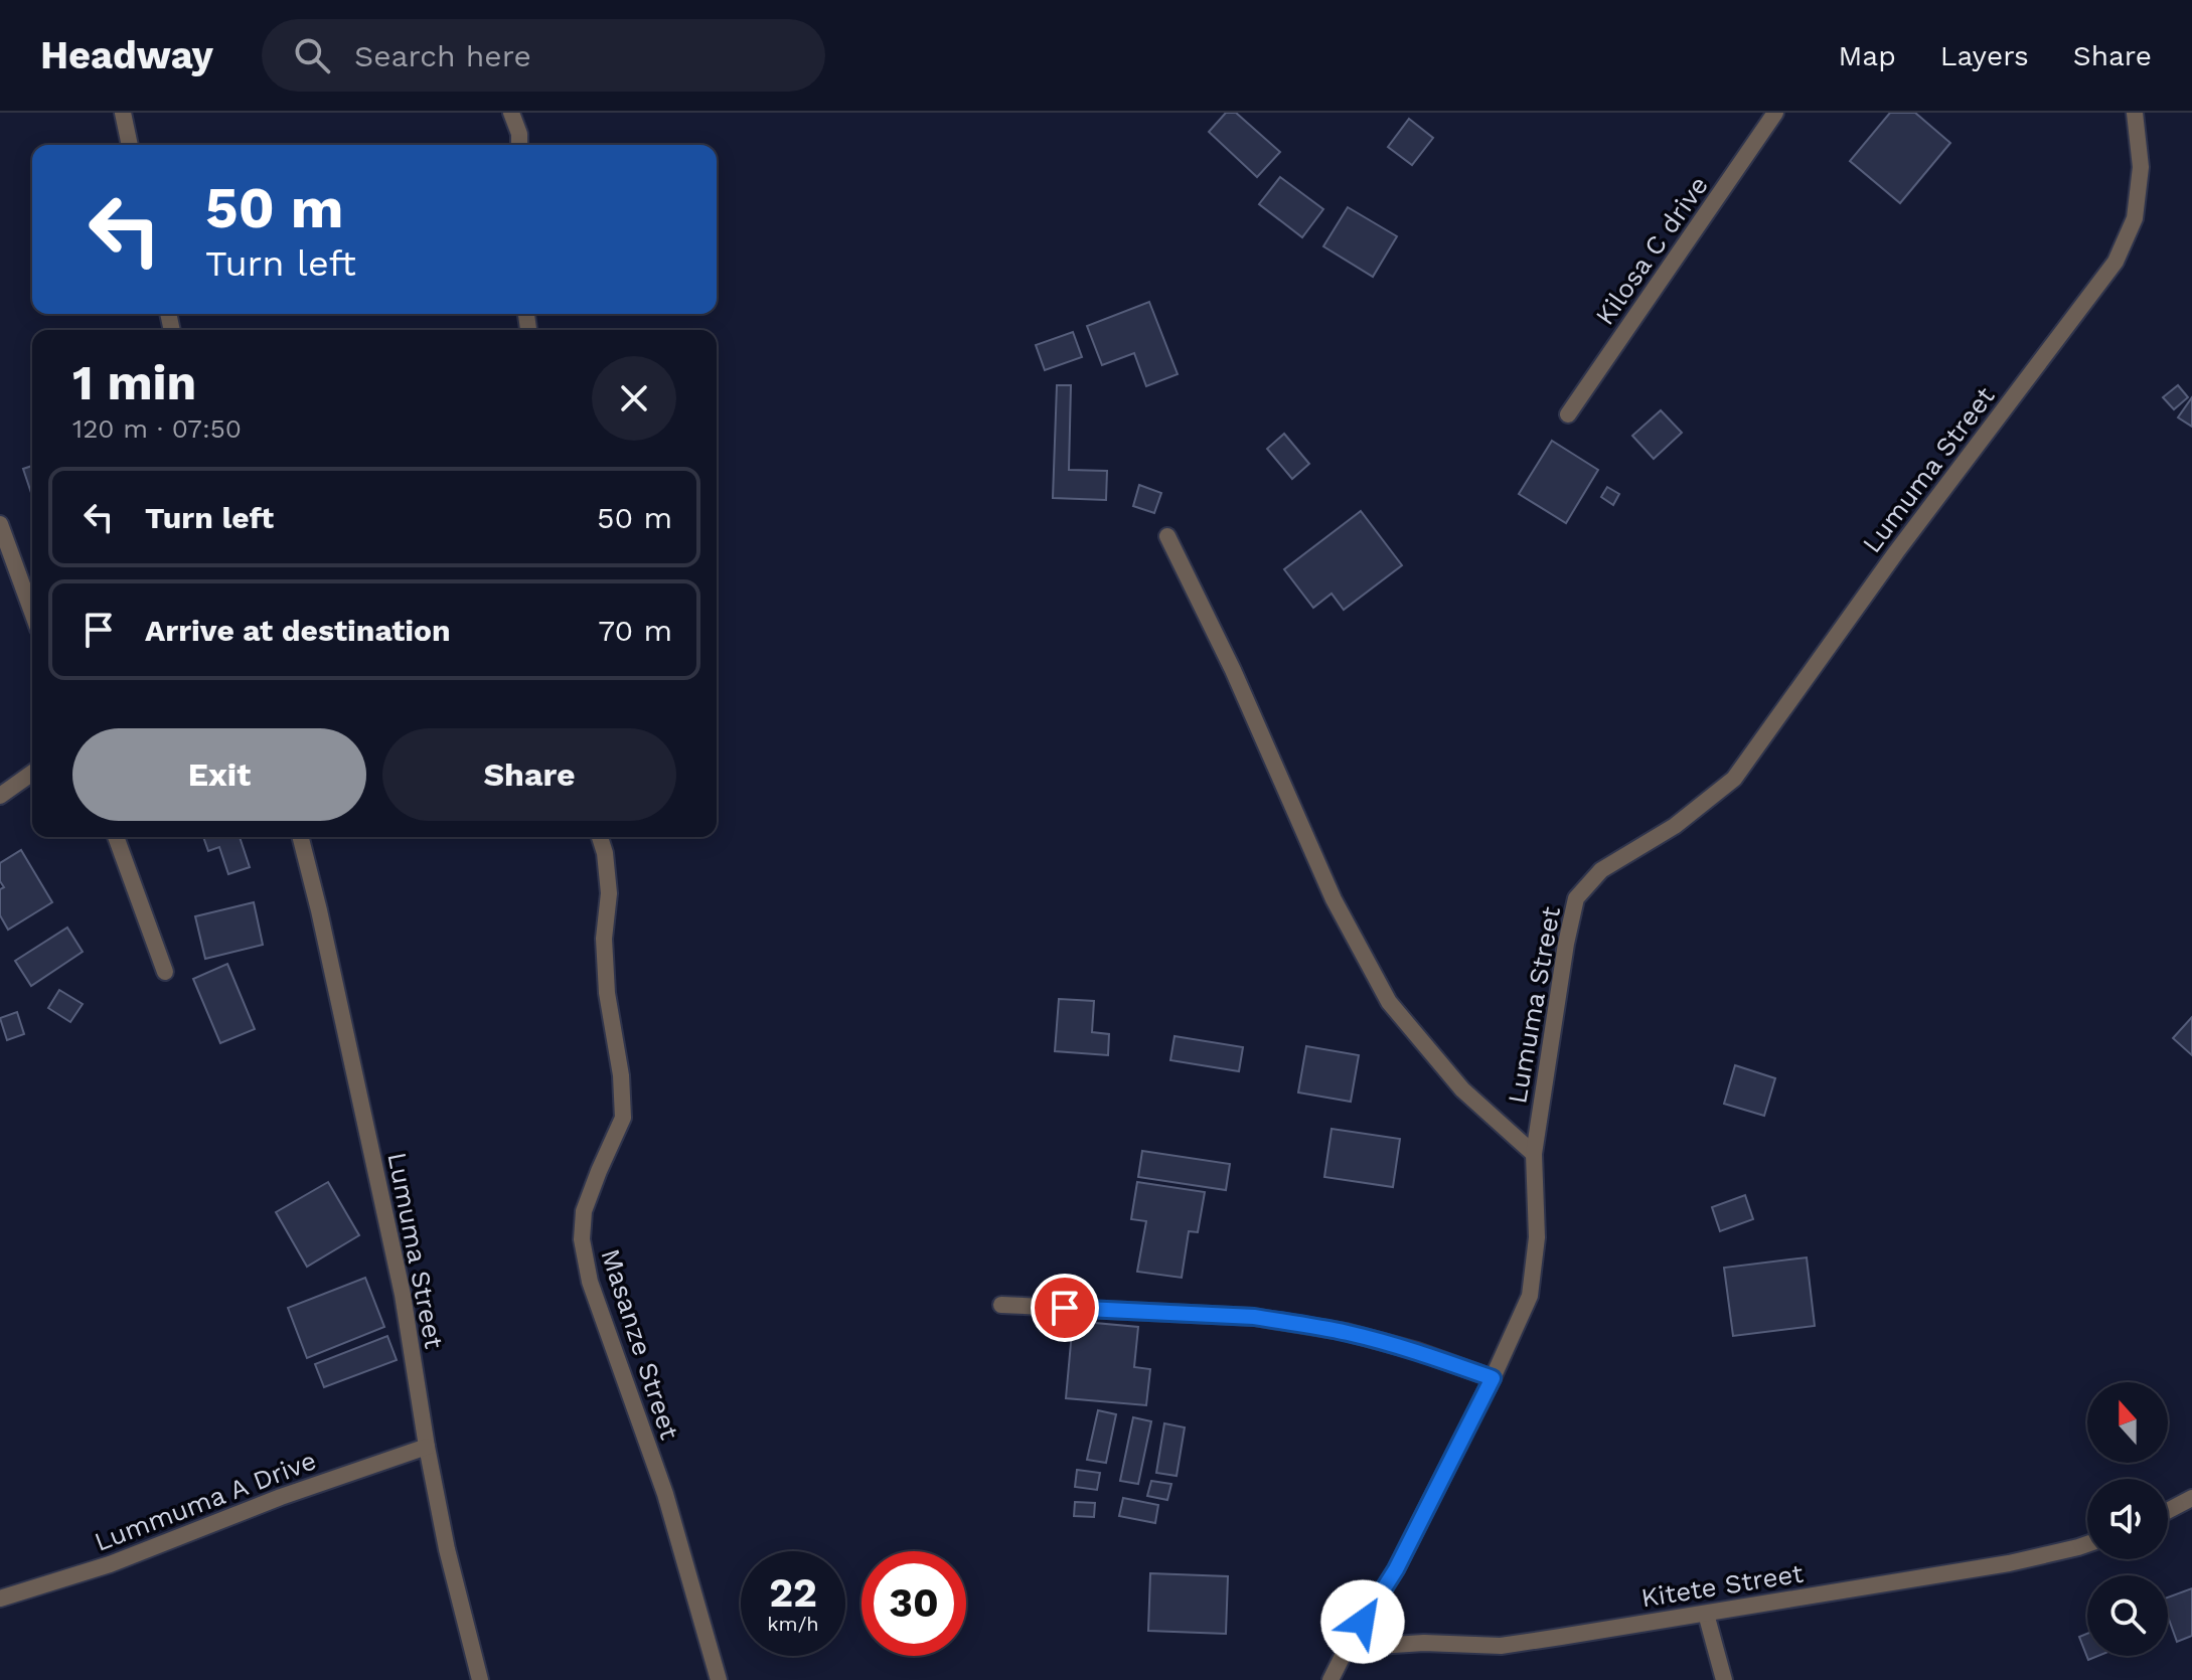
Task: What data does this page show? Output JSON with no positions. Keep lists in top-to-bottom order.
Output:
{
  "streets": {
    "street": [
      "Kilosa C drive",
      "Lumuma Street",
      "Masanze Street",
      "Lummuma A Drive",
      "Kitete Street"
    ]
  },
  "crossings": [
    ["Lumuma Street", "Lummuma A Drive"],
    ["Lumuma Street", "Kitete Street"]
  ],
  "north": "top",
  "page": {
    "header": "Headway",
    "search": "Search here",
    "nav": ["Map", "Layers", "Share"],
    "turn": ["50 m", "Turn left"],
    "heading": ["1 min", "120 m · 07:50"],
    "list": [
      {
        "name": "Turn left",
        "value": "50 m"
      },
      {
        "name": "Arrive at destination",
        "value": "70 m"
      }
    ],
    "buttons": ["Exit", "Share"],
    "speed": "22 km/h",
    "limit": "30"
  }
}
